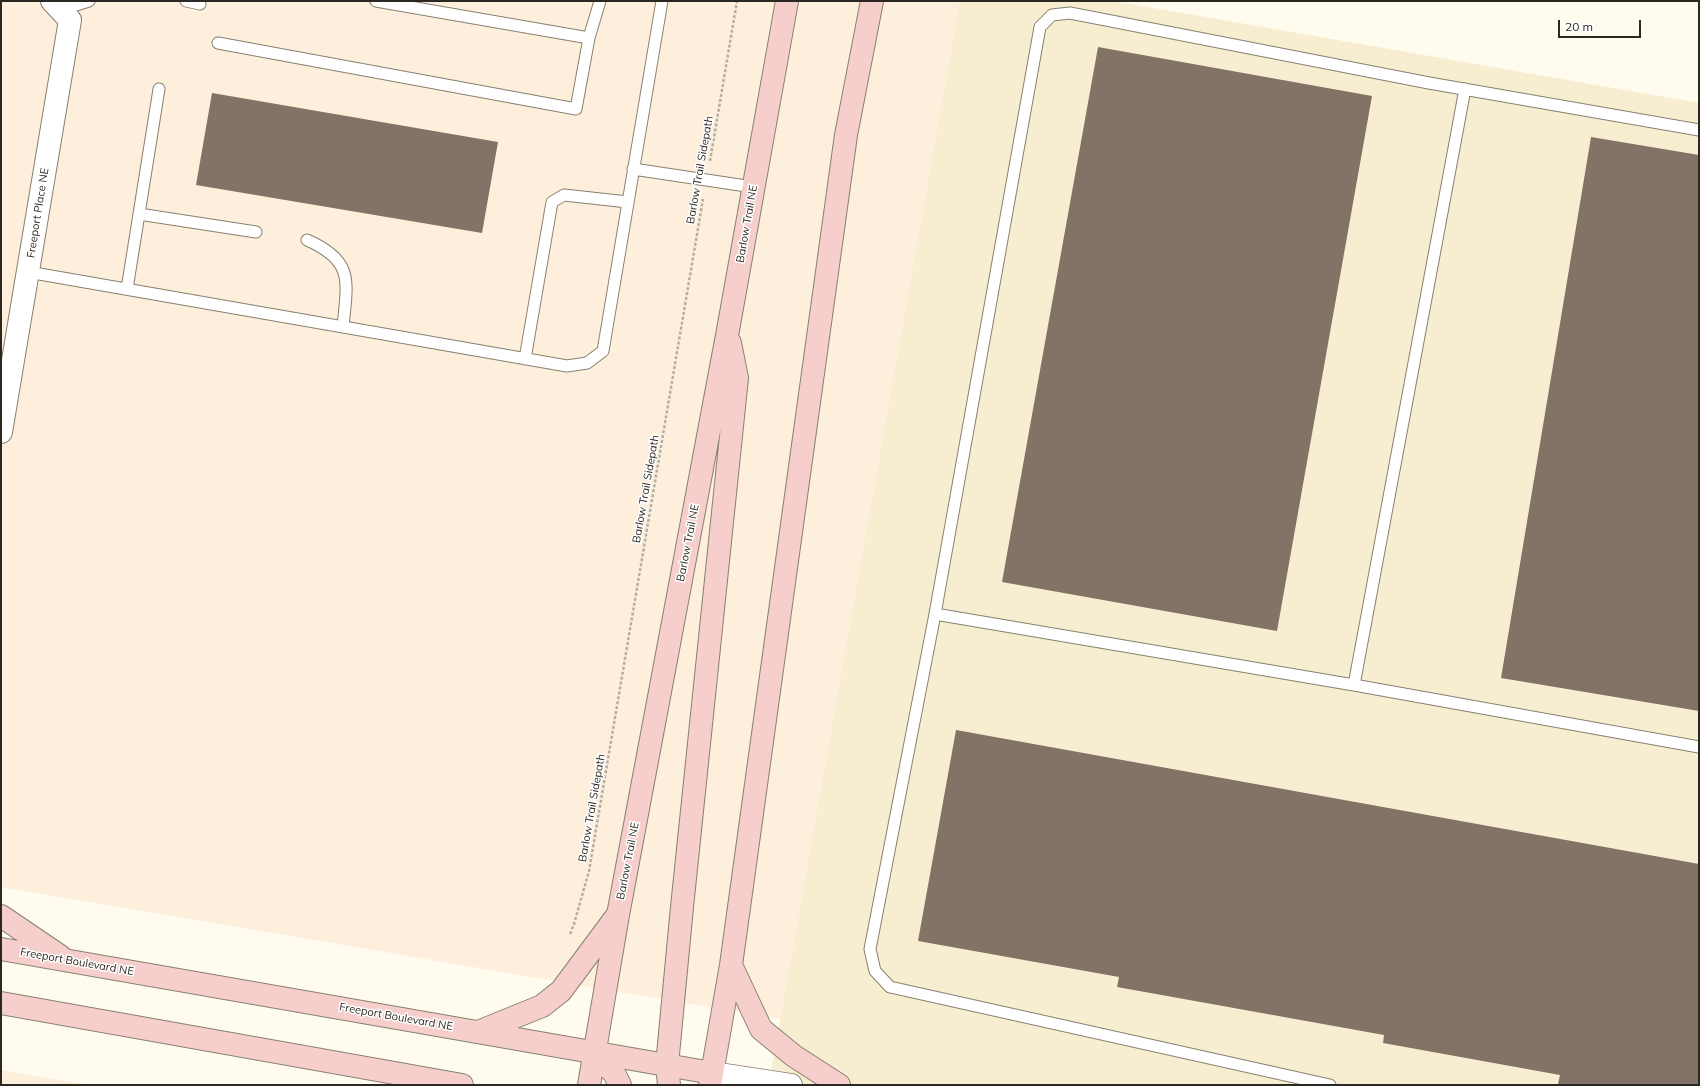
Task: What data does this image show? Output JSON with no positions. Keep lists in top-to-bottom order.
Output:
{
  "streets": {
    "main road": ["Barlow Trail NE", "Freeport Boulevard NE"],
    "street": ["Freeport Place NE"],
    "path": ["Barlow Trail Sidepath"]
  },
  "crossings": [
    ["Barlow Trail NE", "Freeport Boulevard NE"]
  ],
  "scale_bar": "20 m"
}
